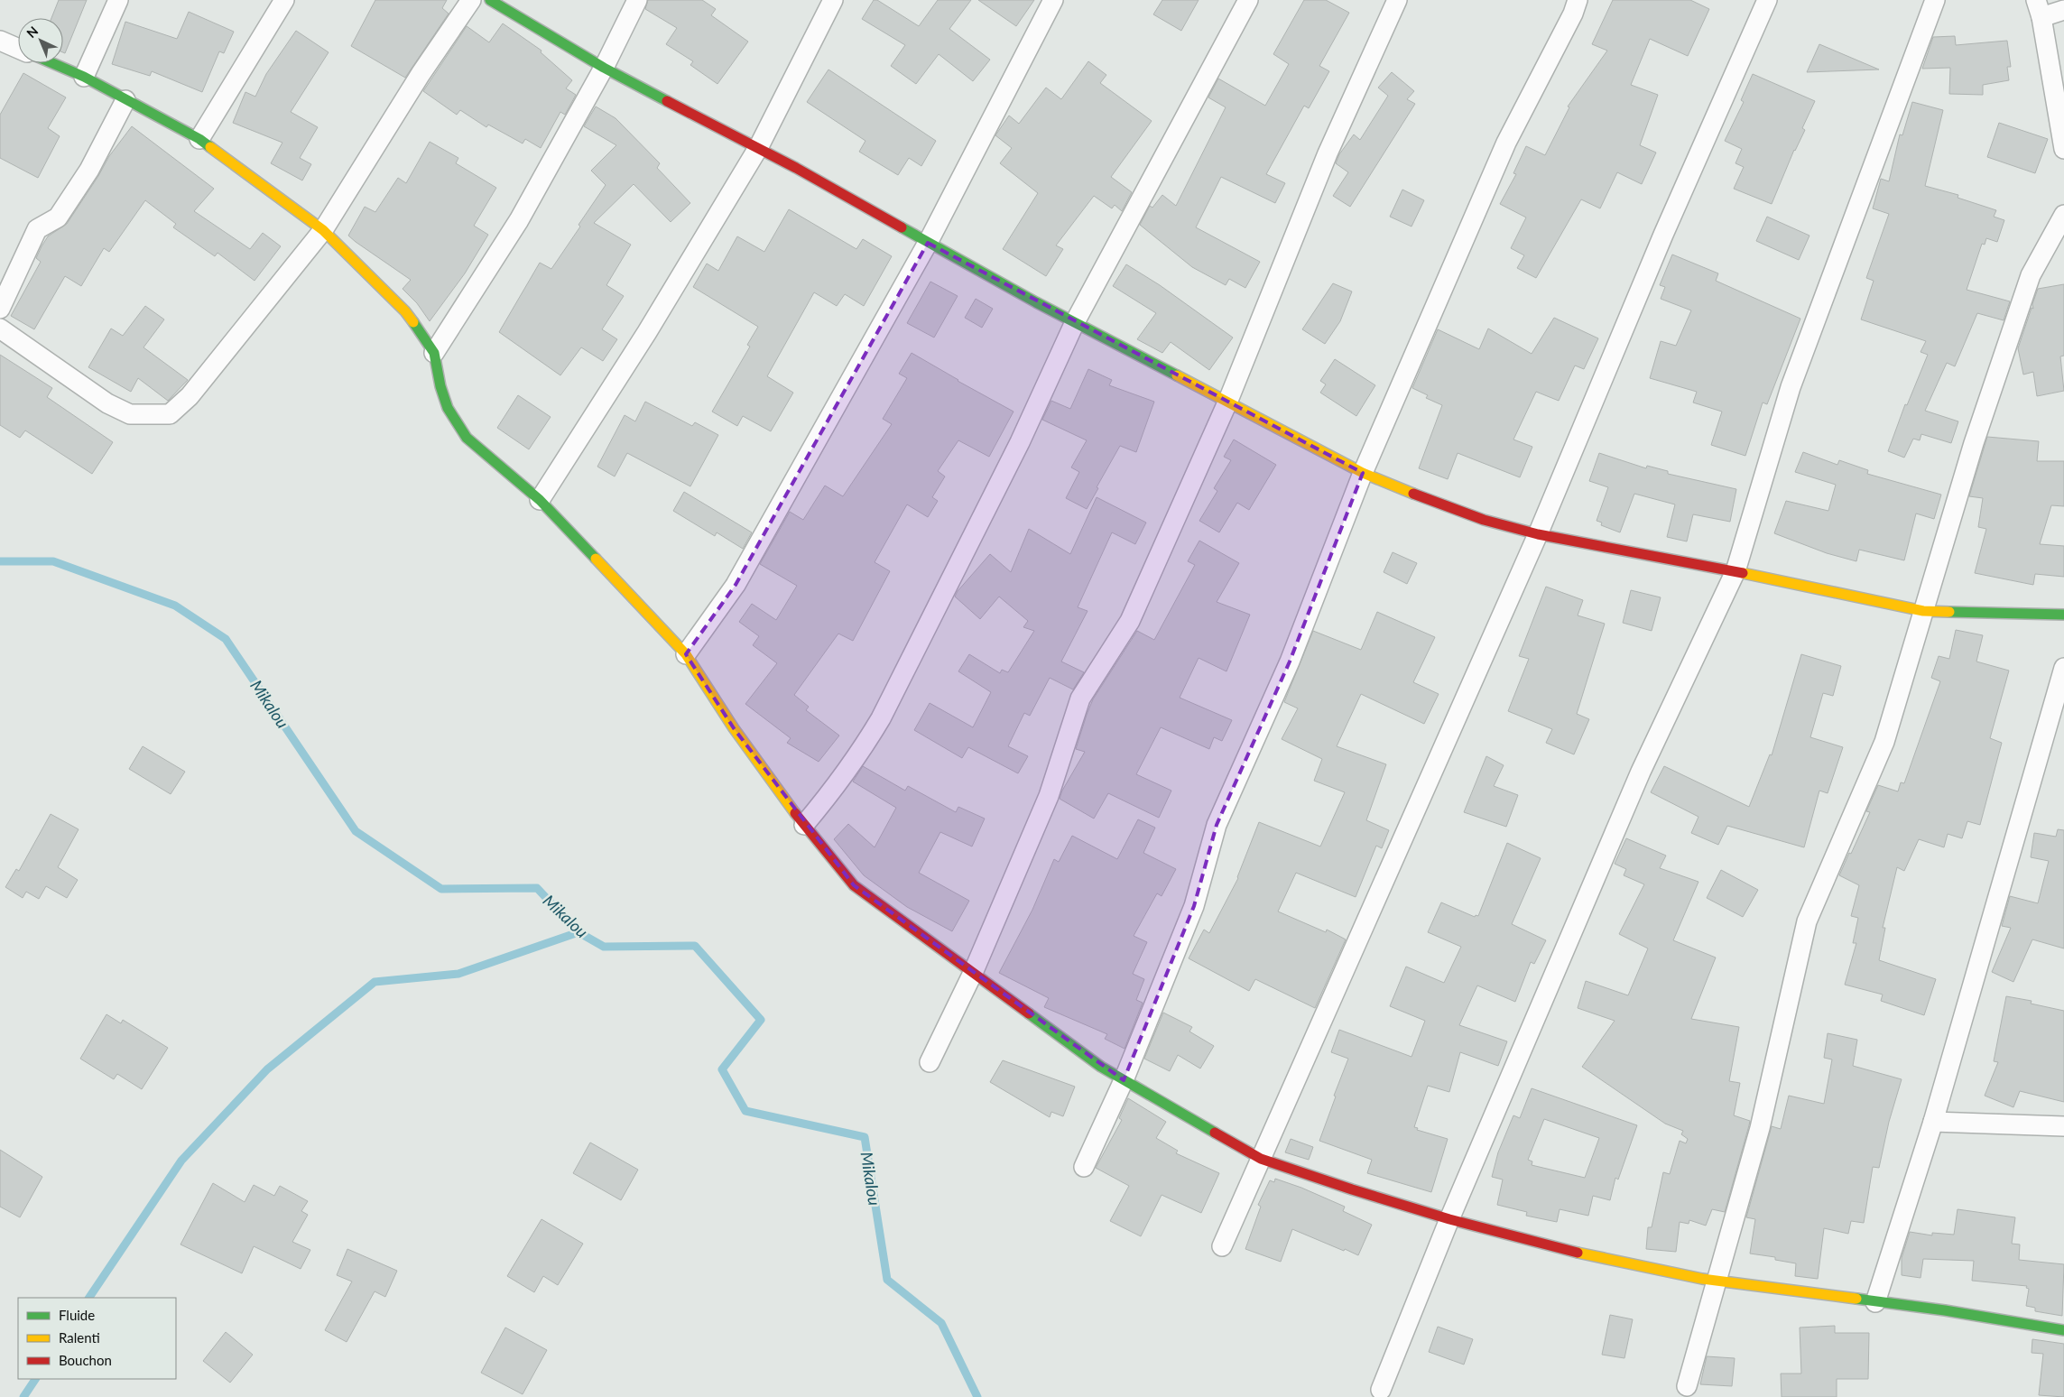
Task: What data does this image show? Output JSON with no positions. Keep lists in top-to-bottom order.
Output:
{
  "water": ["Mikalou"],
  "legend": ["Fluide", "Ralenti", "Bouchon"],
  "north": "top left"
}
